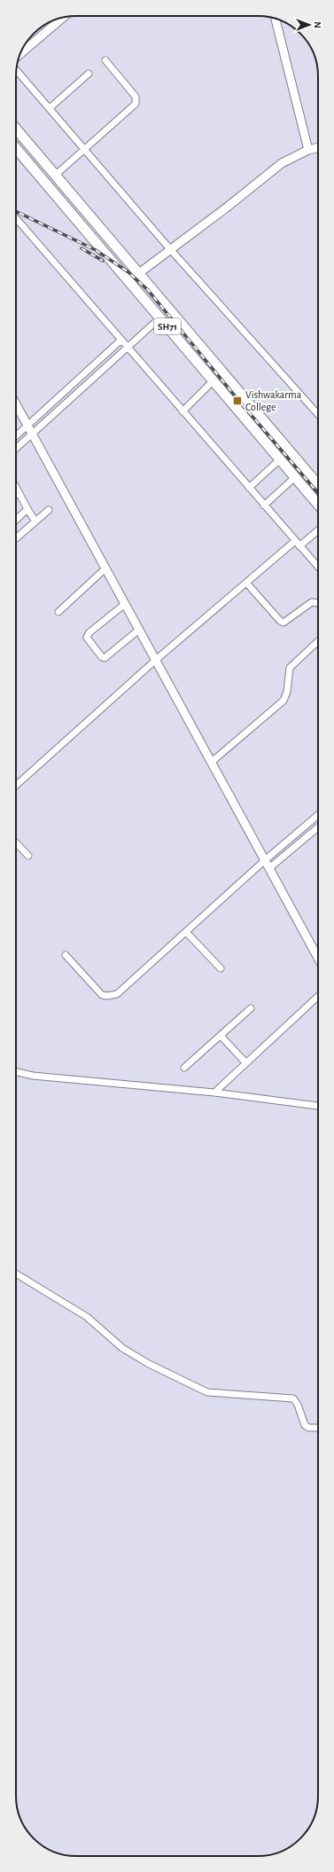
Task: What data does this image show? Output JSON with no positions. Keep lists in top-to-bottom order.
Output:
{
  "streets": {
    "main road": ["SH71"]
  },
  "places": {
    "transit": ["Vishwakarma College"]
  },
  "north": "right"
}
